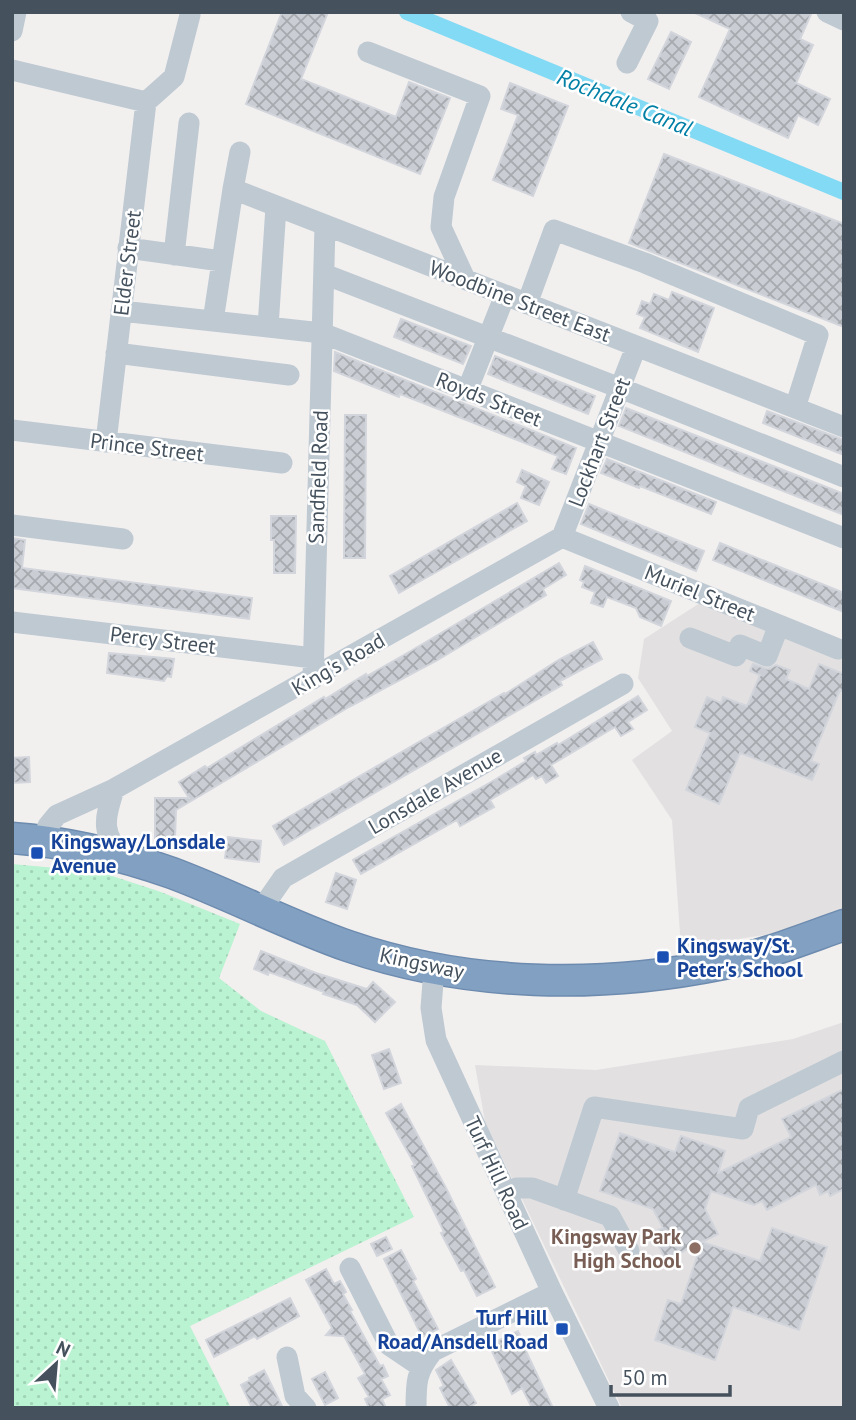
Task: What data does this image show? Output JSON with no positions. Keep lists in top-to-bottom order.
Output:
{
  "streets": {
    "highway": ["Kingsway"],
    "street": [
      "Elder Street",
      "Woodbine Street East",
      "Royds Street",
      "Lockhart Street",
      "Prince Street",
      "Sandfield Road",
      "Muriel Street",
      "Percy Street",
      "King's Road",
      "Lonsdale Avenue",
      "Turf Hill Road"
    ]
  },
  "crossings": [
    ["Elder Street", "Royds Street"],
    ["Elder Street", "Prince Street"],
    ["Woodbine Street East", "Lockhart Street"],
    ["Woodbine Street East", "Sandfield Road"],
    ["Royds Street", "Lockhart Street"],
    ["Royds Street", "Sandfield Road"],
    ["Lockhart Street", "Muriel Street"],
    ["Lockhart Street", "King's Road"],
    ["Sandfield Road", "Percy Street"],
    ["Sandfield Road", "King's Road"],
    ["Muriel Street", "King's Road"],
    ["Percy Street", "King's Road"],
    ["King's Road", "Kingsway"],
    ["Lonsdale Avenue", "Kingsway"],
    ["Kingsway", "Turf Hill Road"]
  ],
  "water": ["Rochdale Canal"],
  "places": {
    "transit": ["Kingsway/Lonsdale Avenue", "Kingsway/St. Peter's School", "Turf Hill Road/Ansdell Road"],
    "other": ["Kingsway Park High School"]
  },
  "scale_bar": "50 m",
  "north": "top right"
}
